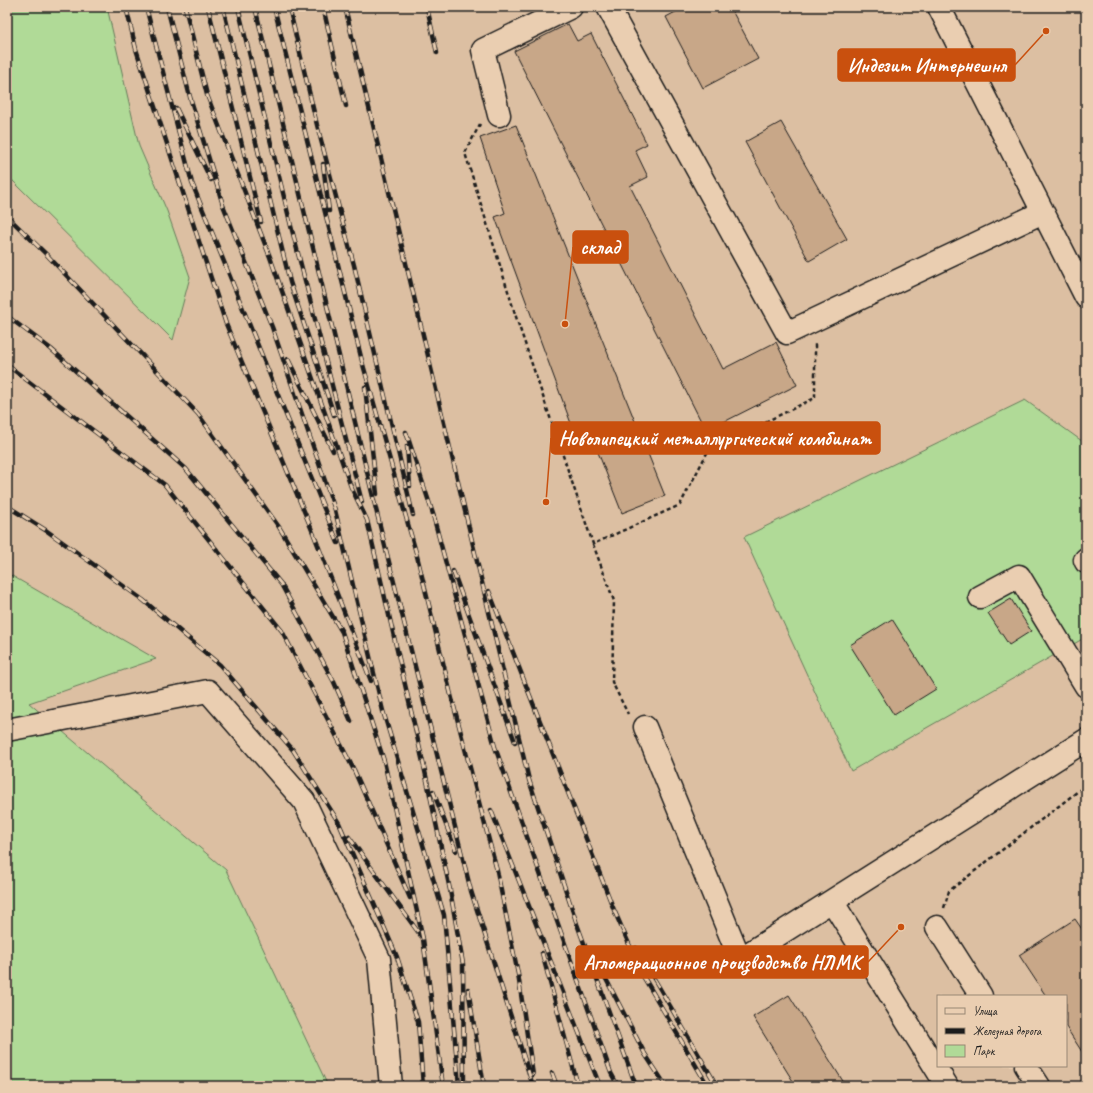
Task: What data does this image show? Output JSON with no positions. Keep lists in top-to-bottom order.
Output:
{
  "places": [
    "Индезит Интернешнл",
    "склад",
    "Новолипецкий металлургический комбинат",
    "Агломерационное производство НЛМК"
  ],
  "legend": ["Улица", "Железная дорога", "Парк"]
}
